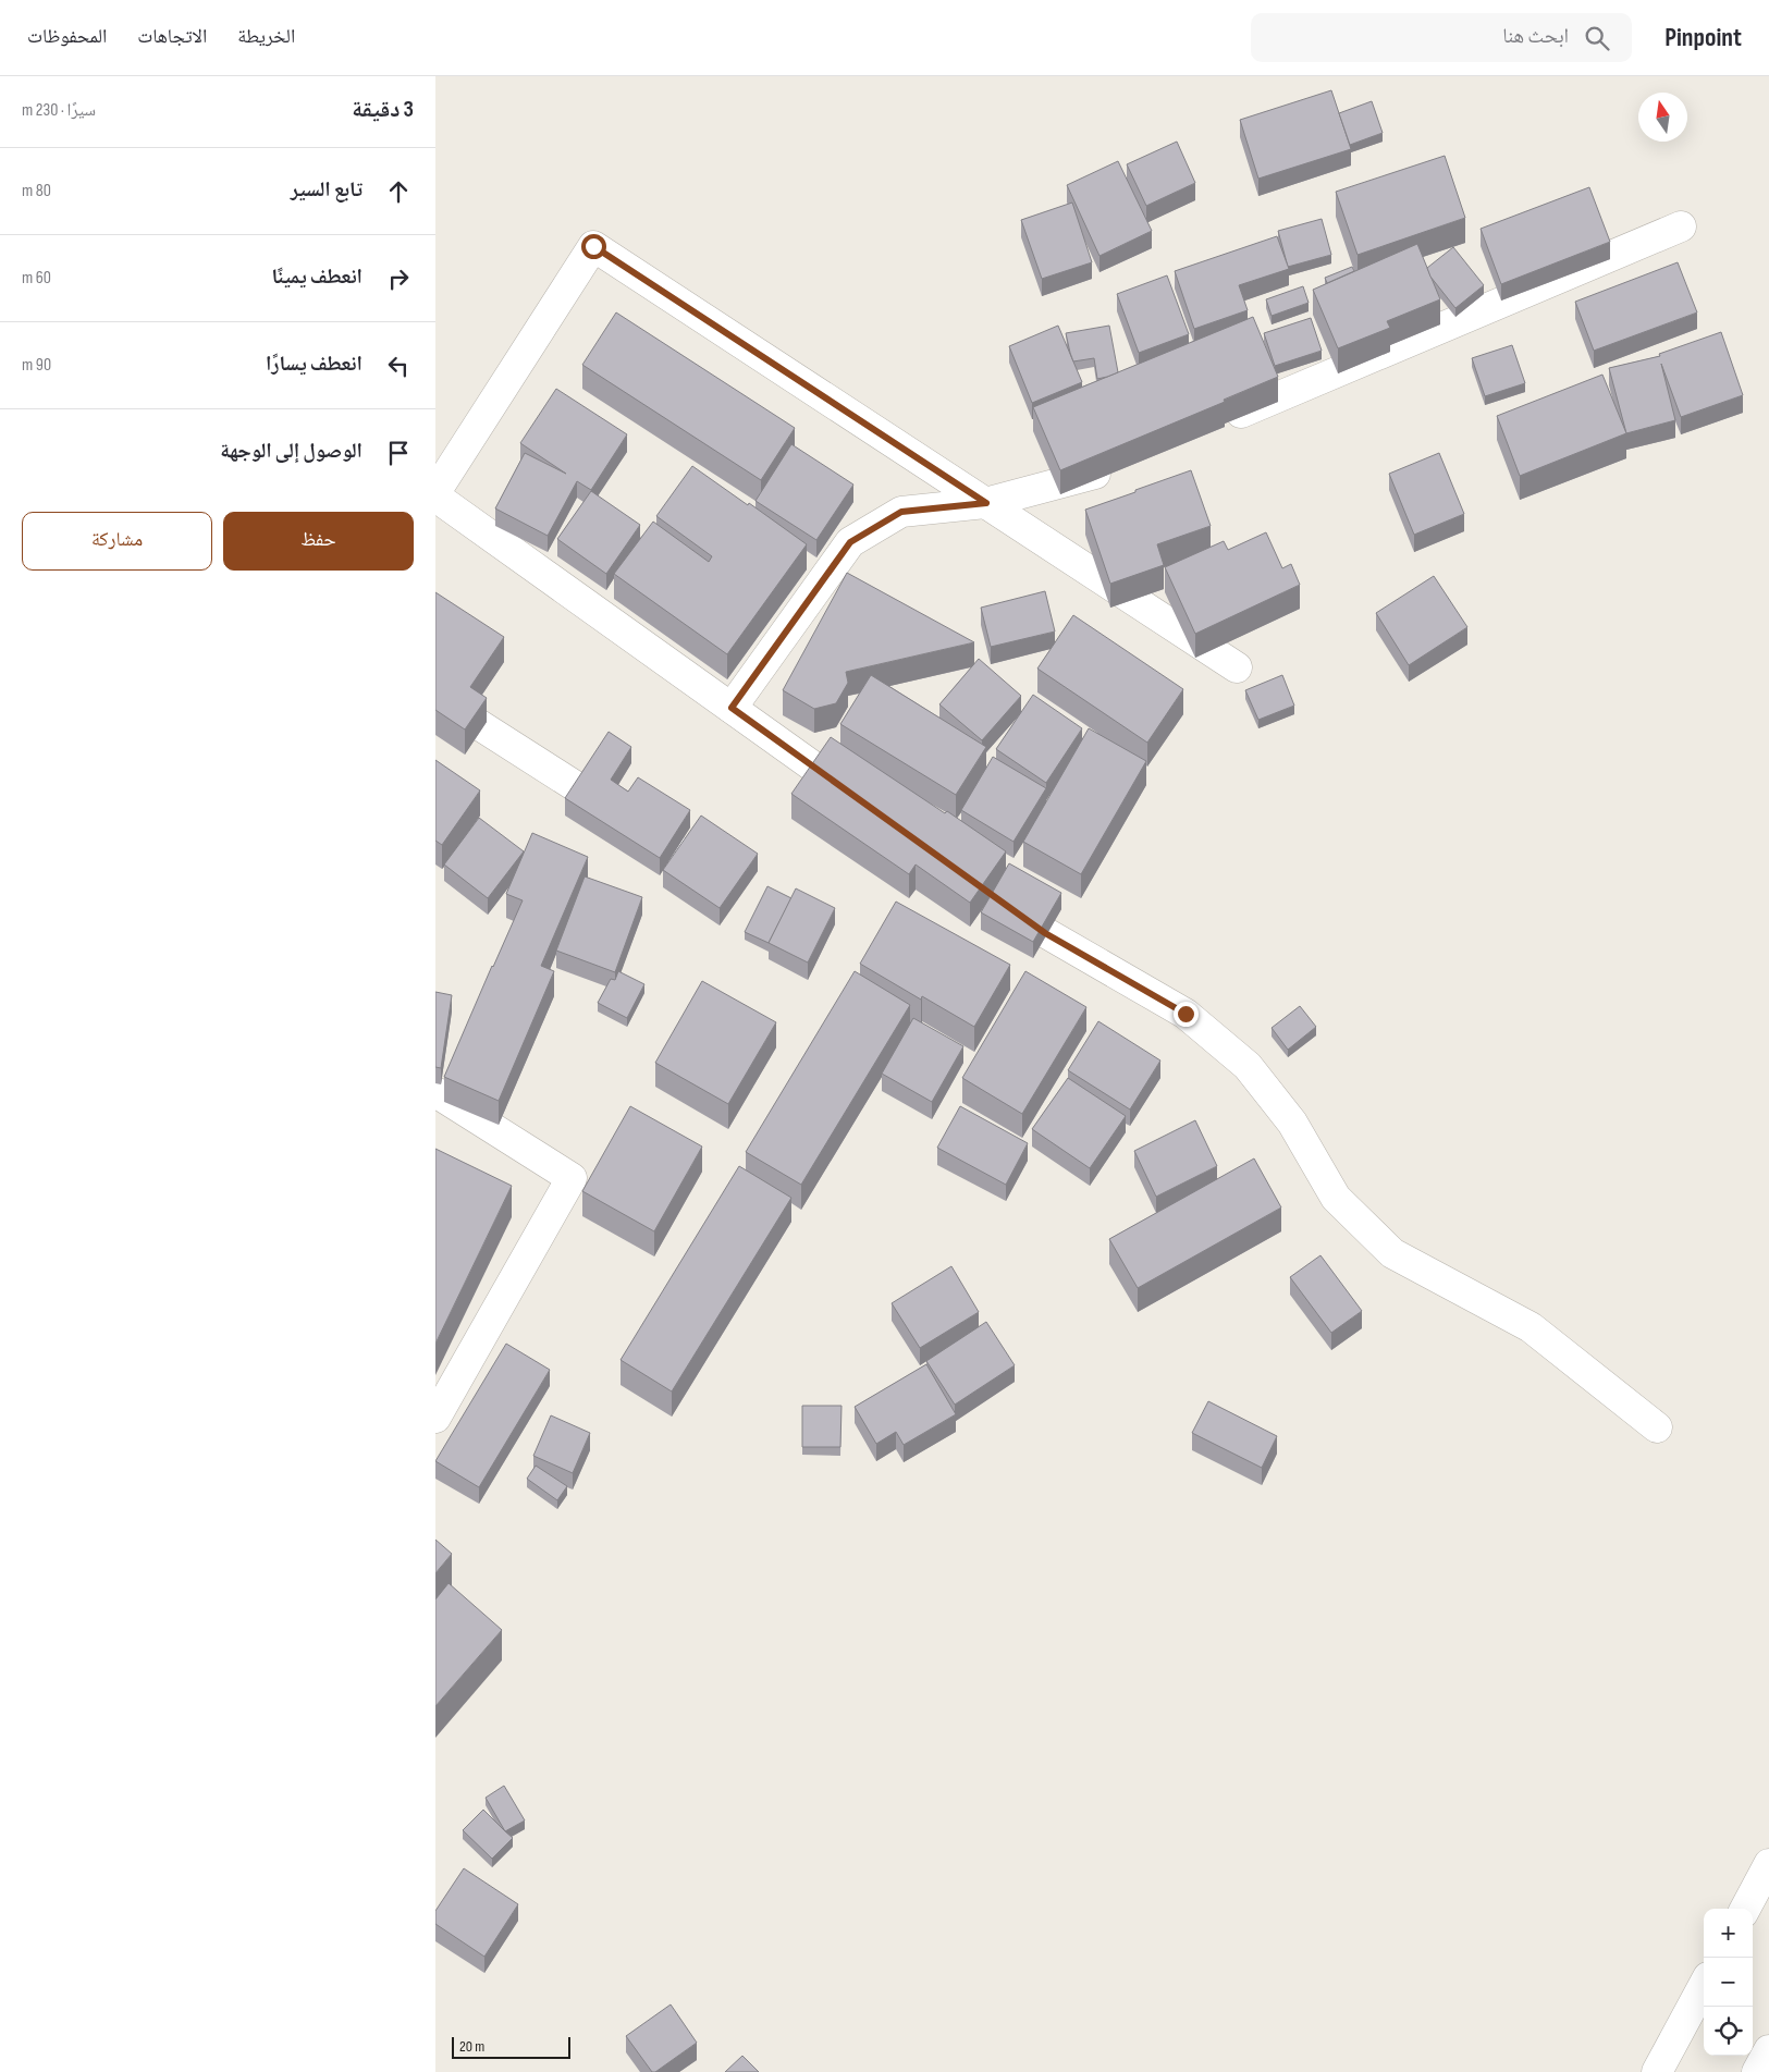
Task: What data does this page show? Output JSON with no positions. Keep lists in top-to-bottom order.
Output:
{
  "scale_bar": "20 m",
  "north": "top",
  "page": {
    "header": "Pinpoint",
    "search": "ابحث هنا",
    "nav": ["الخريطة", "الاتجاهات", "المحفوظات"],
    "heading": ["3 دقيقة", "سيرًا · 230 m"],
    "list": [
      ["تابع السير", "80 m"],
      ["انعطف يمينًا", "60 m"],
      ["انعطف يسارًا", "90 m"],
      "الوصول إلى الوجهة"
    ],
    "buttons": ["حفظ", "مشاركة"],
    "map_buttons": ["+", "−"],
    "scale": "20 m"
  }
}
